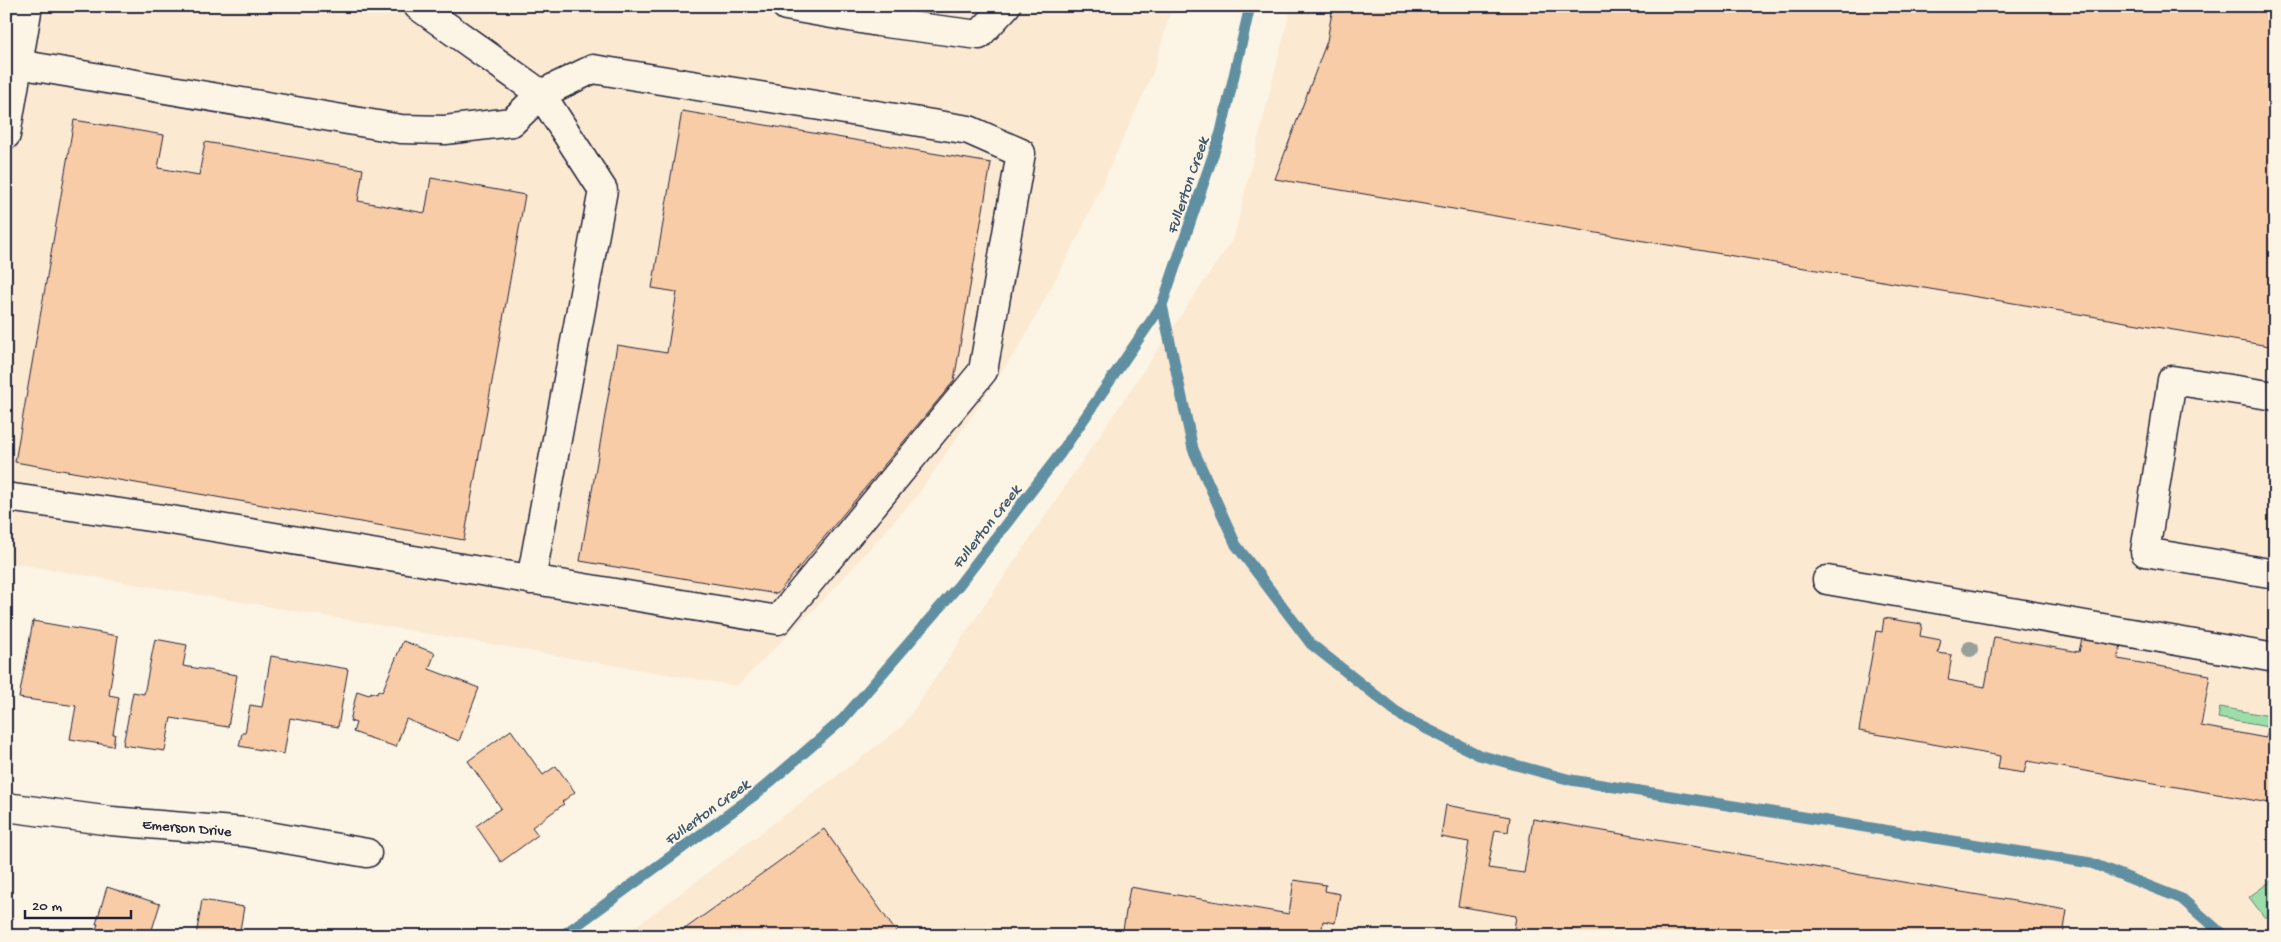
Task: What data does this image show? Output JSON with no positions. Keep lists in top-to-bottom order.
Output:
{
  "streets": {
    "street": ["Emerson Drive"]
  },
  "water": ["Fullerton Creek"],
  "scale_bar": "20 m"
}
